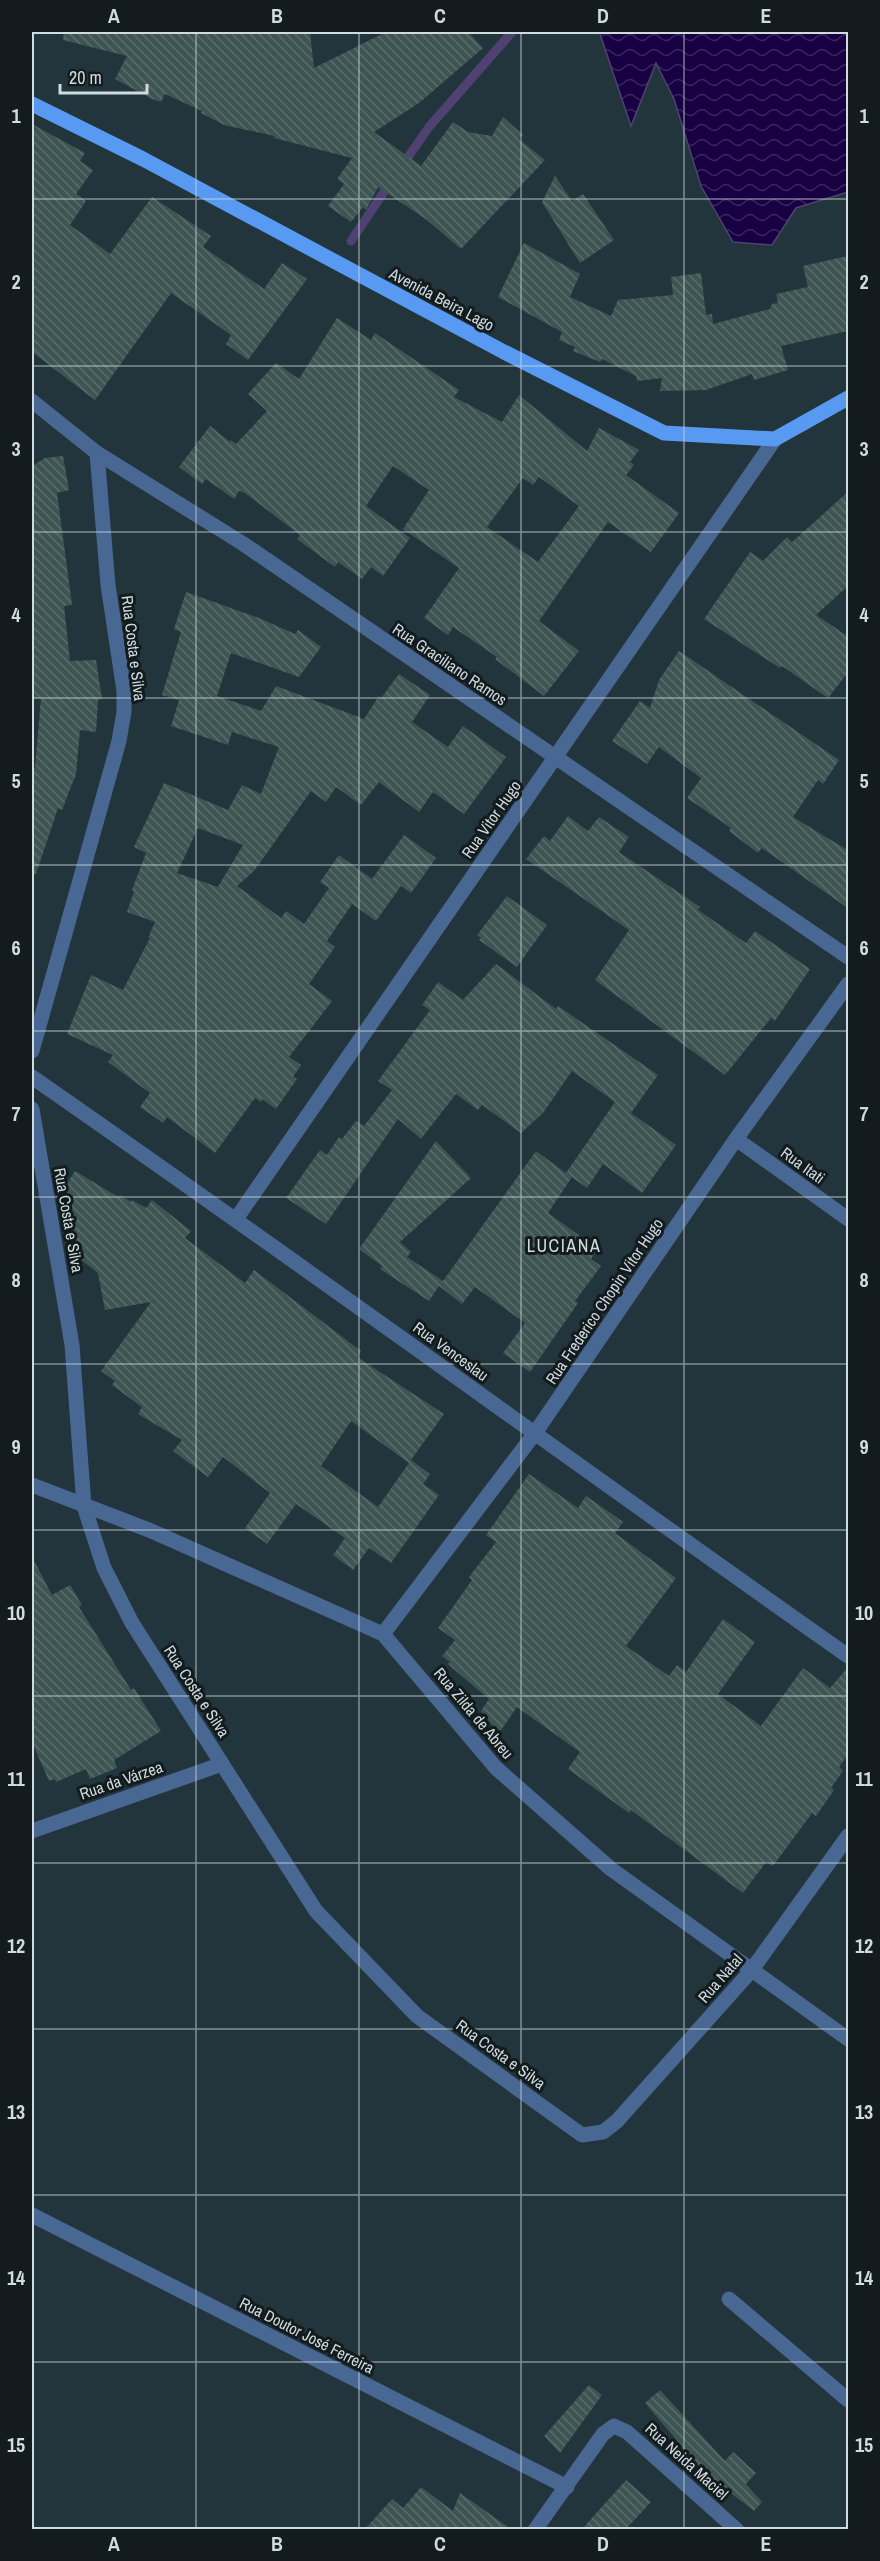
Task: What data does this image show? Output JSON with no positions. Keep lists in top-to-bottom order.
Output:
{
  "streets": {
    "main road": ["Avenida Beira Lago"],
    "street": [
      "Rua Costa e Silva",
      "Rua Graciliano Ramos",
      "Rua Vitor Hugo",
      "Rua Itati",
      "Rua Frederico Chopin Vitor Hugo",
      "Rua Venceslau",
      "Rua Zilda de Abreu",
      "Rua da Várzea",
      "Rua Natal",
      "Rua Doutor José Ferreira",
      "Rua Neida Maciel"
    ]
  },
  "crossings": [
    ["Avenida Beira Lago", "Rua Vitor Hugo"],
    ["Rua Costa e Silva", "Rua Graciliano Ramos"],
    ["Rua Costa e Silva", "Rua Zilda de Abreu"],
    ["Rua Costa e Silva", "Rua da Várzea"],
    ["Rua Costa e Silva", "Rua Natal"],
    ["Rua Graciliano Ramos", "Rua Vitor Hugo"],
    ["Rua Vitor Hugo", "Rua Venceslau"],
    ["Rua Itati", "Rua Frederico Chopin Vitor Hugo"],
    ["Rua Frederico Chopin Vitor Hugo", "Rua Venceslau"],
    ["Rua Frederico Chopin Vitor Hugo", "Rua Zilda de Abreu"],
    ["Rua Zilda de Abreu", "Rua Natal"],
    ["Rua Doutor José Ferreira", "Rua Neida Maciel"]
  ],
  "districts": ["LUCIANA"],
  "scale_bar": "20 m",
  "grid": {
    "columns": [
      "A",
      "B",
      "C",
      "D",
      "E"
    ],
    "rows": [
      "1",
      "2",
      "3",
      "4",
      "5",
      "6",
      "7",
      "8",
      "9",
      "10",
      "11",
      "12",
      "13",
      "14",
      "15"
    ]
  }
}
